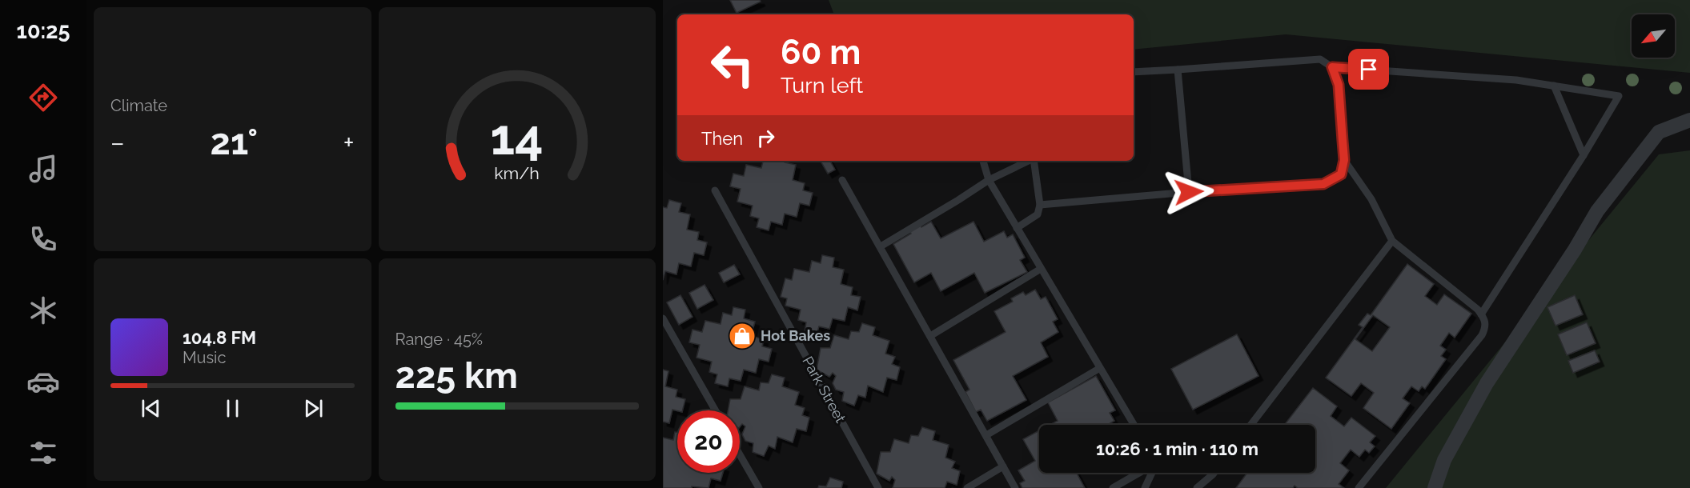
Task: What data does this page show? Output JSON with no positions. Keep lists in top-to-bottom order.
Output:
{
  "streets": {
    "lane": ["Park Street"]
  },
  "places": {
    "shop": ["Hot Bakes"]
  },
  "north": "bottom left",
  "page": {
    "tabs": "10:25",
    "tile": [
      "Climate",
      ["Range · 45%", "225 km"]
    ],
    "turn": ["60 m", "Turn left"],
    "then": "Then",
    "heat": ["−", "21°", "+"],
    "song": ["104.8 FM", "Music"],
    "limit": "20",
    "trip": "10:26 · 1 min · 110 m",
    "gauge": ["14", "km/h"]
  }
}
